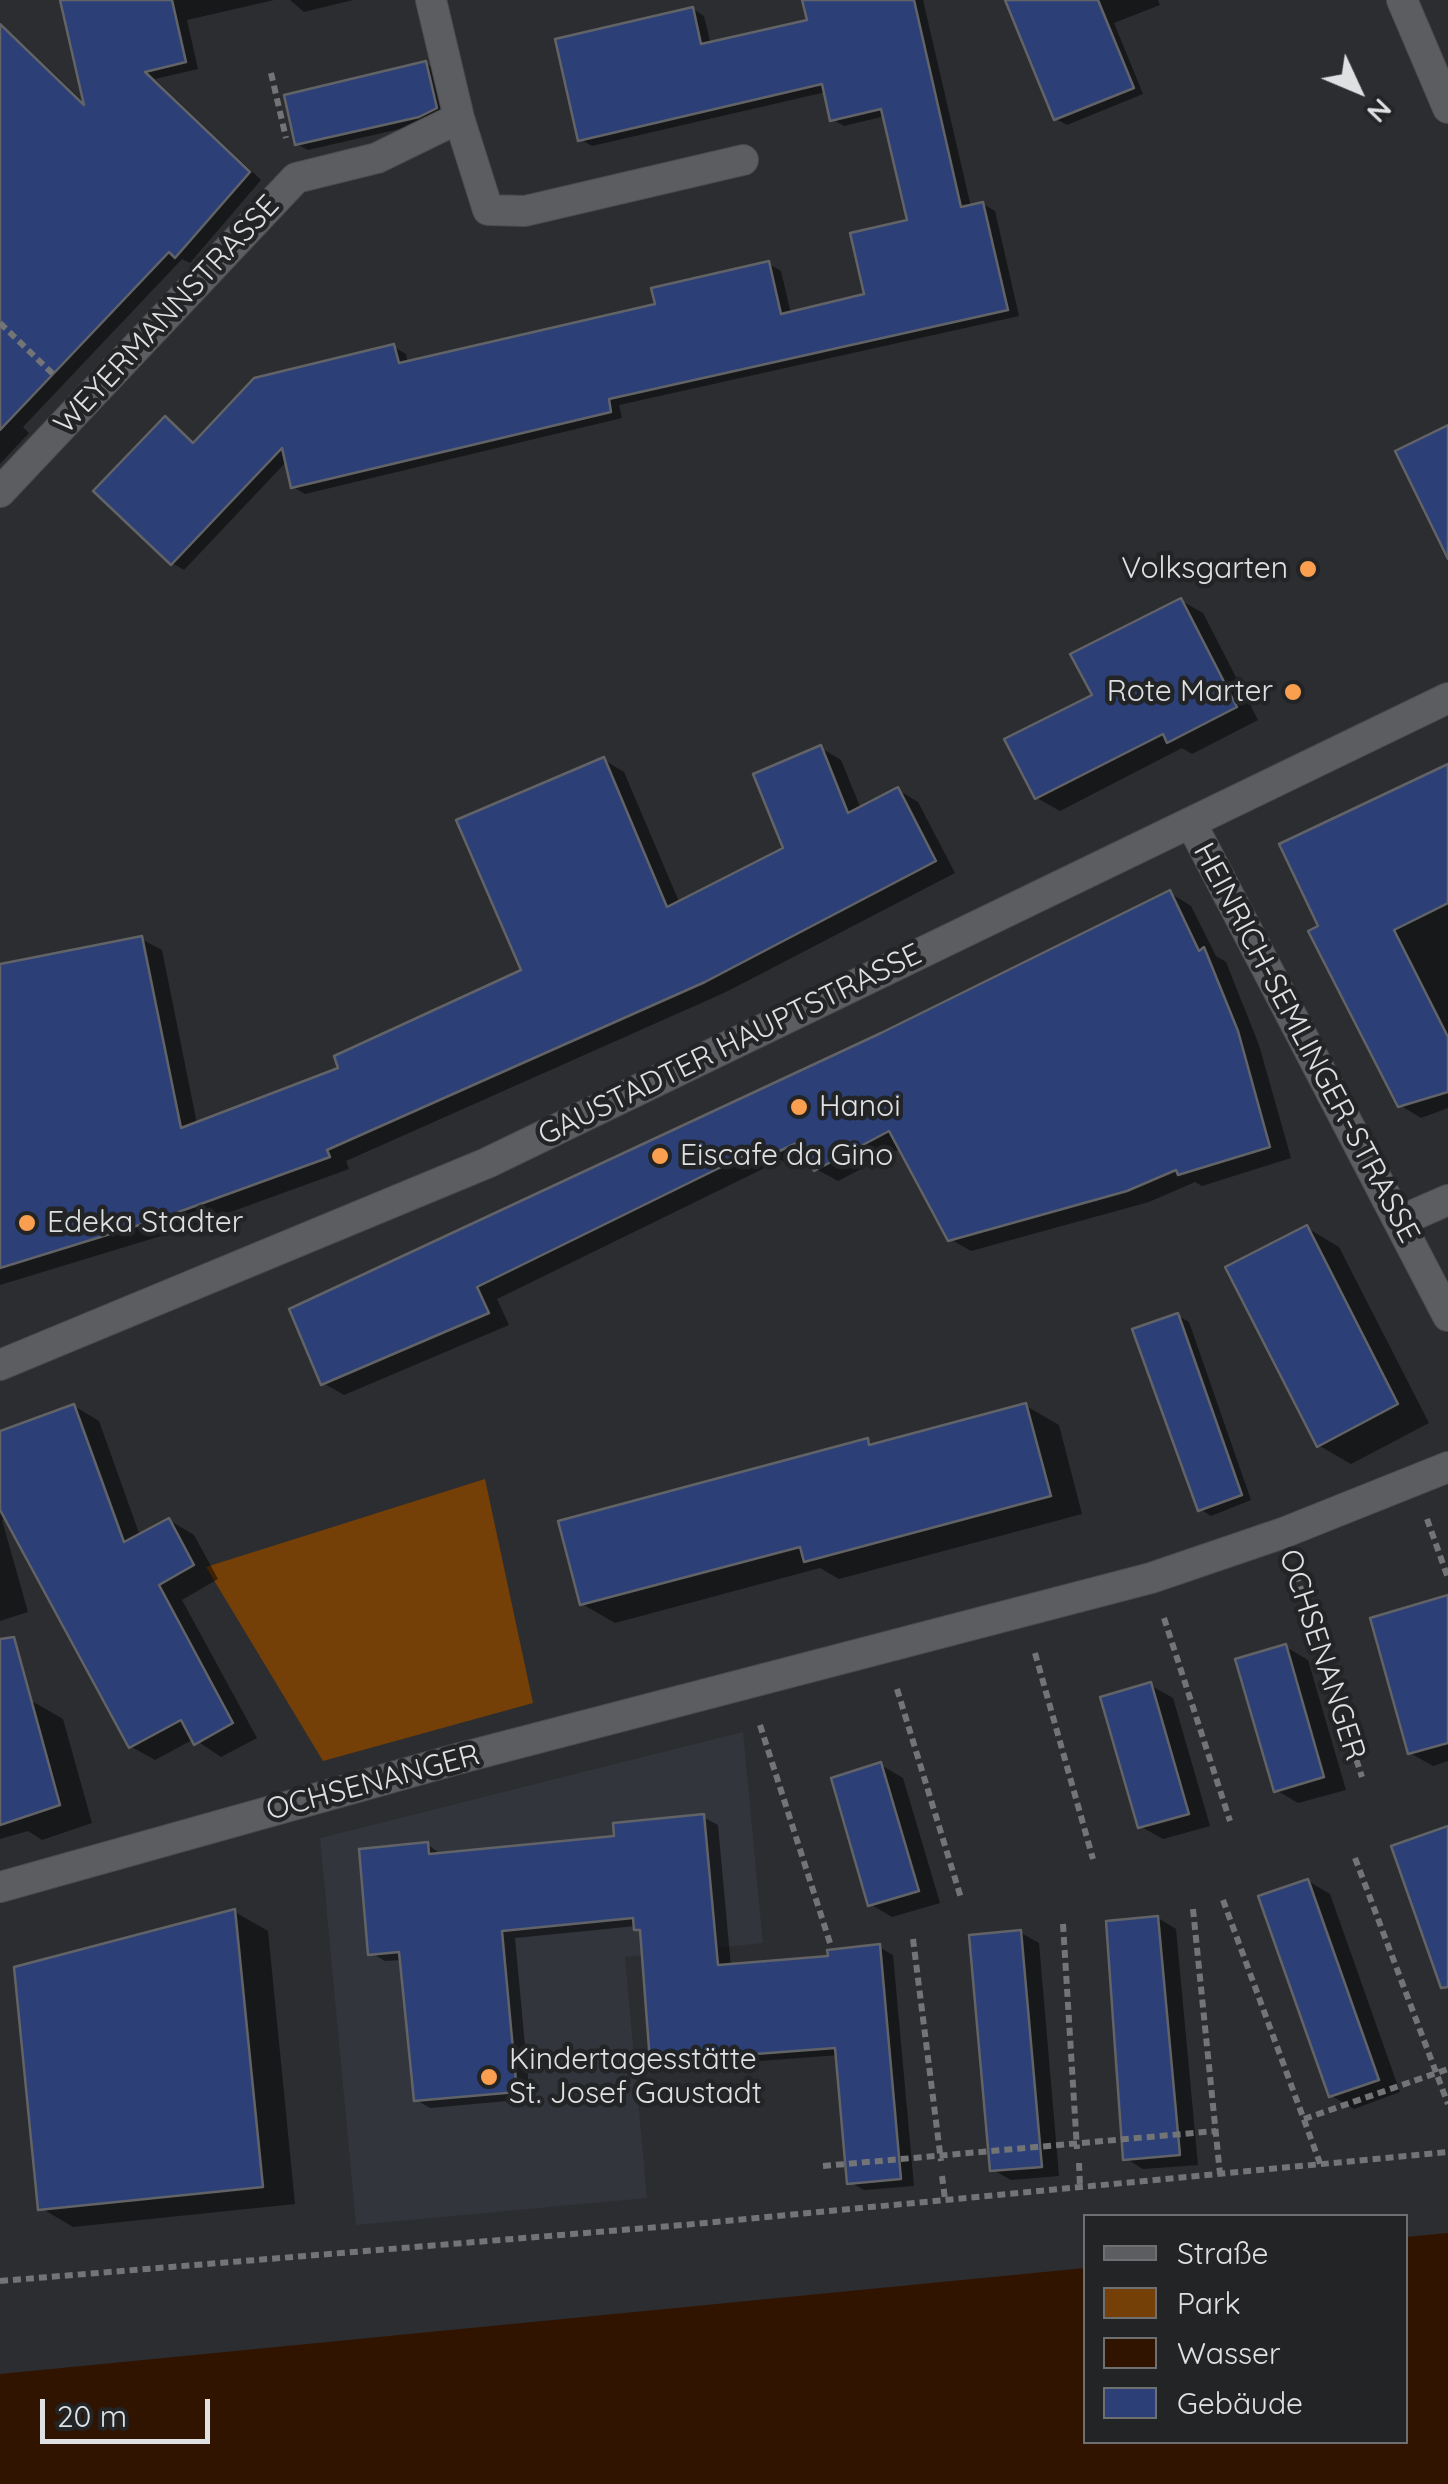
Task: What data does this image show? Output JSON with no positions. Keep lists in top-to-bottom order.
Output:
{
  "streets": {
    "street": [
      "WEYERMANNSTRASSE",
      "HEINRICH-SEMLINGER-STRASSE",
      "GAUSTADTER HAUPTSTRASSE",
      "OCHSENANGER"
    ]
  },
  "crossings": [
    ["HEINRICH-SEMLINGER-STRASSE", "GAUSTADTER HAUPTSTRASSE"]
  ],
  "places": [
    "Volksgarten",
    "Rote Marter",
    "Hanoi",
    "Eiscafe da Gino",
    "Edeka Stadter",
    "Kindertagesstätte St. Josef Gaustadt"
  ],
  "legend": [
    "Straße",
    "Park",
    "Wasser",
    "Gebäude"
  ],
  "scale_bar": "20 m",
  "north": "bottom right"
}
